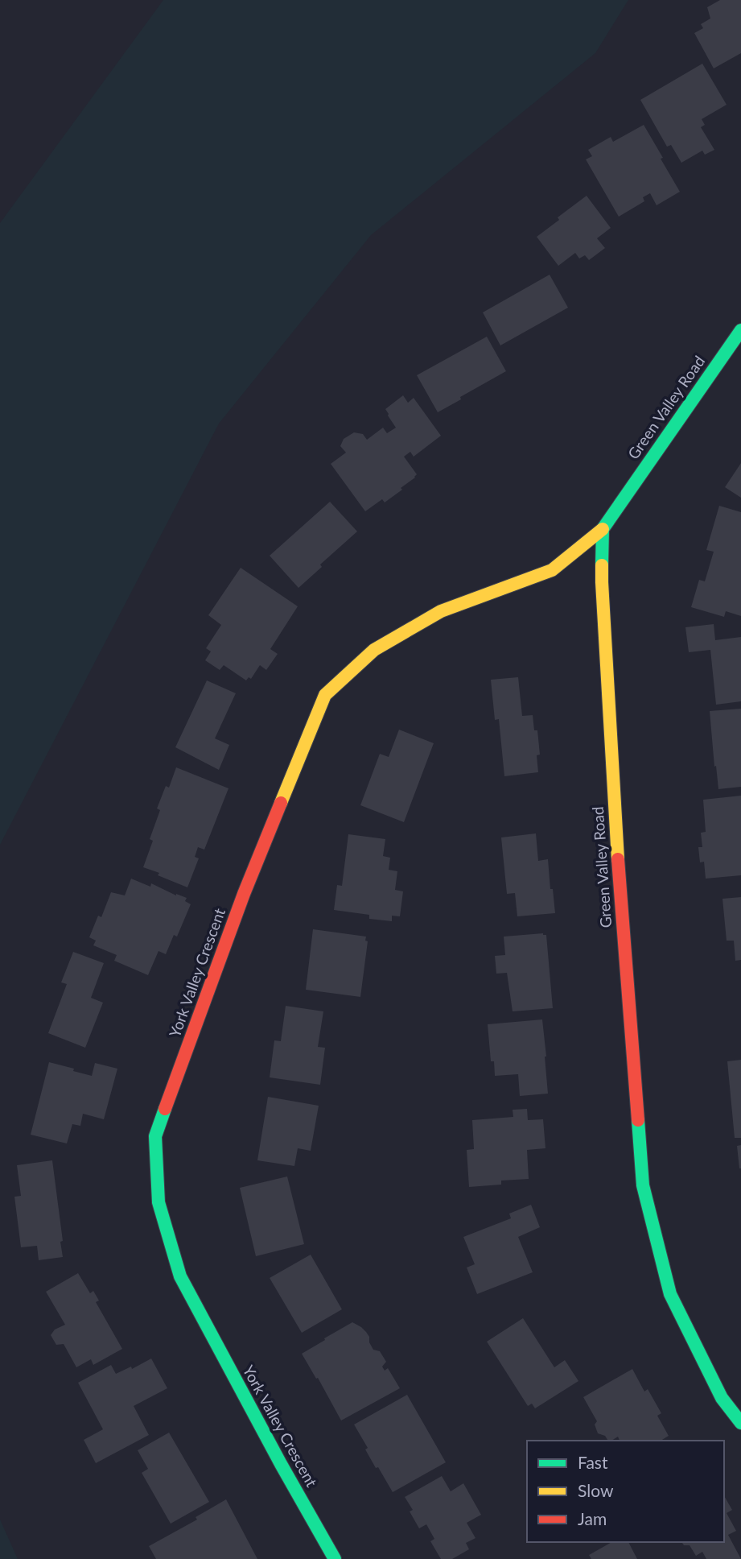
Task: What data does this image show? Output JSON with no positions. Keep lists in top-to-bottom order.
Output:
{
  "streets": {
    "street": ["Green Valley Road", "York Valley Crescent"]
  },
  "crossings": [
    ["Green Valley Road", "York Valley Crescent"]
  ],
  "legend": ["Fast", "Slow", "Jam"]
}
